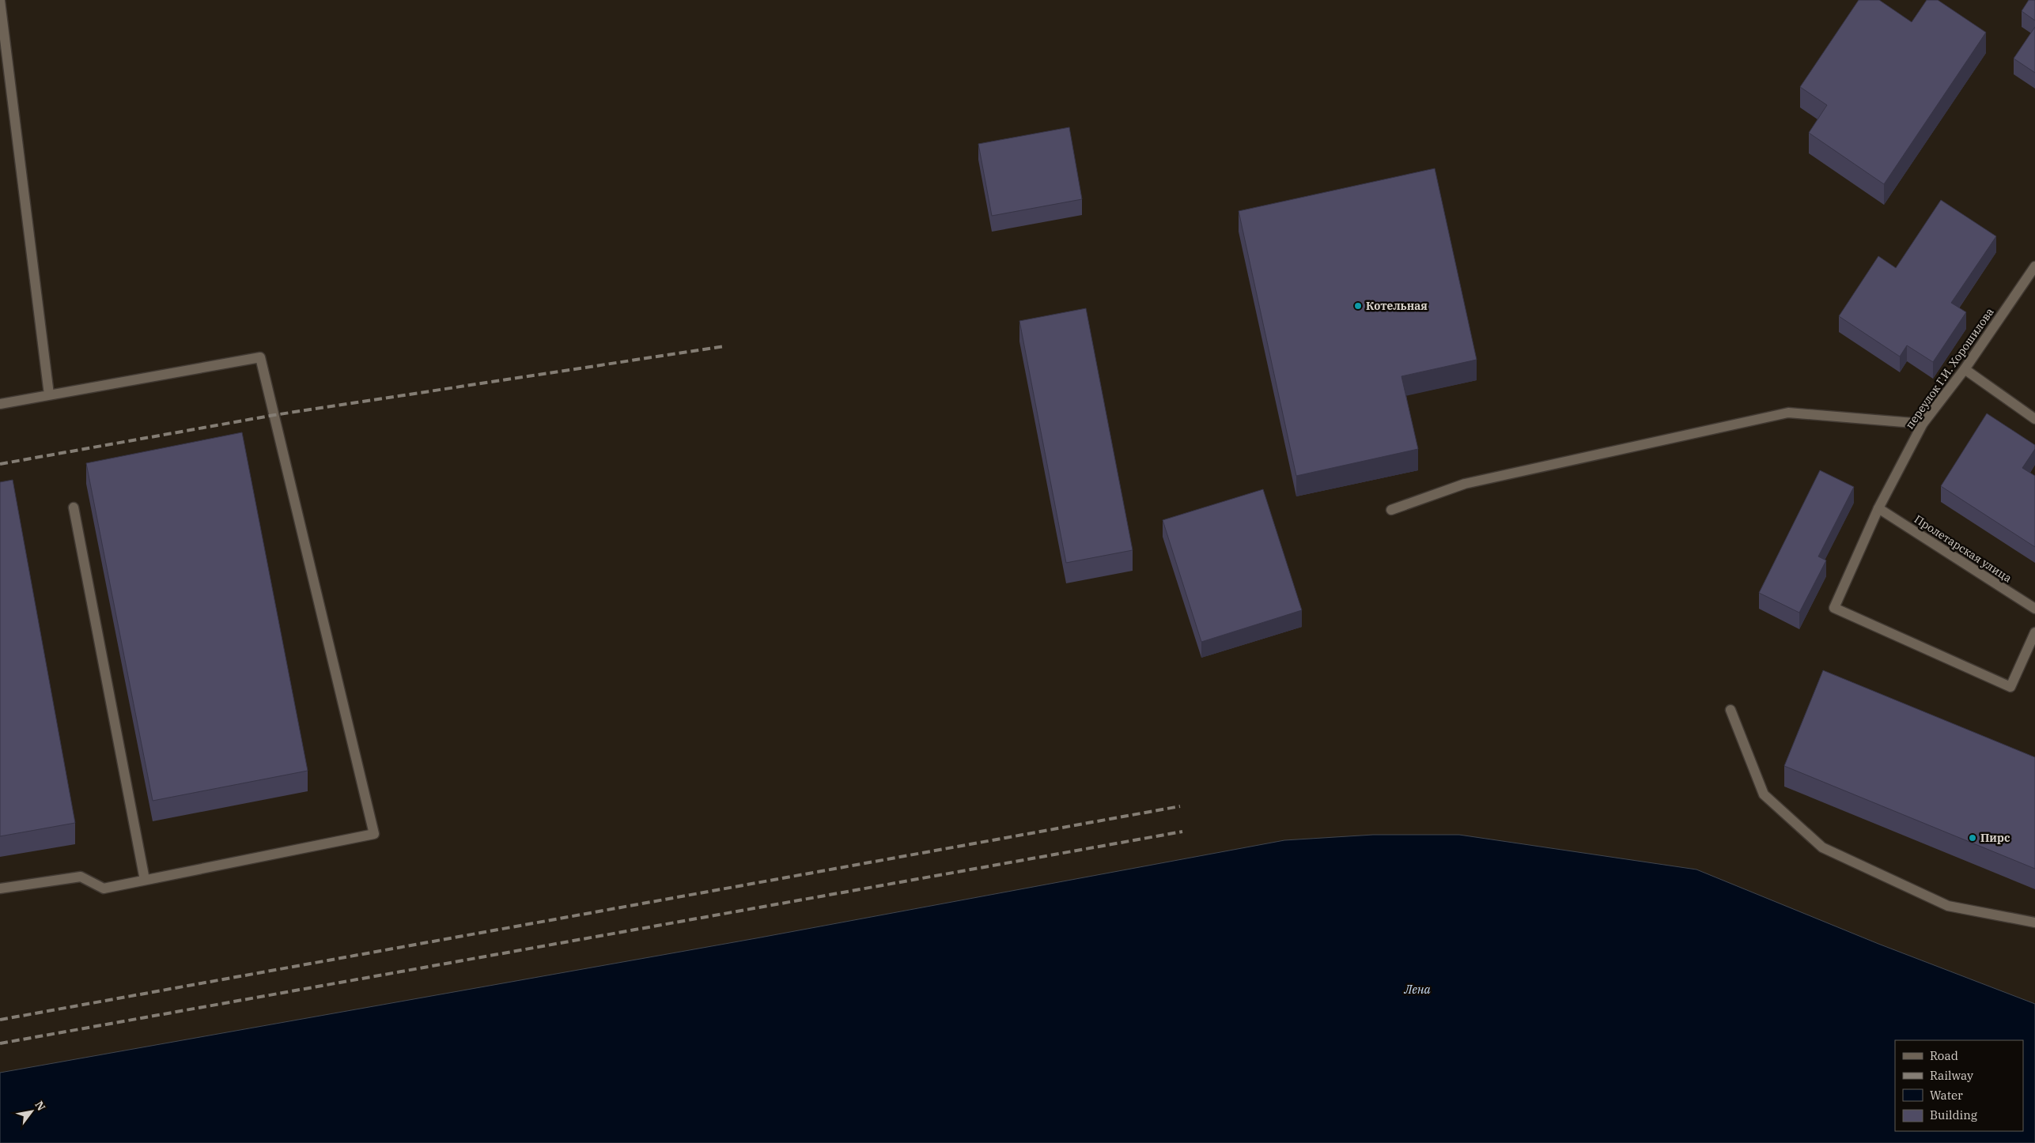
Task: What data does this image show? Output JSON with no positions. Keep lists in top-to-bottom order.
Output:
{
  "streets": {
    "street": ["переулок Г.И. Хорошилова", "Пролетарская улица"]
  },
  "crossings": [
    ["переулок Г.И. Хорошилова", "Пролетарская улица"]
  ],
  "water": ["Лена"],
  "places": ["Котельная", "Пирс"],
  "legend": [
    "Road",
    "Railway",
    "Water",
    "Building"
  ],
  "north": "top right"
}
